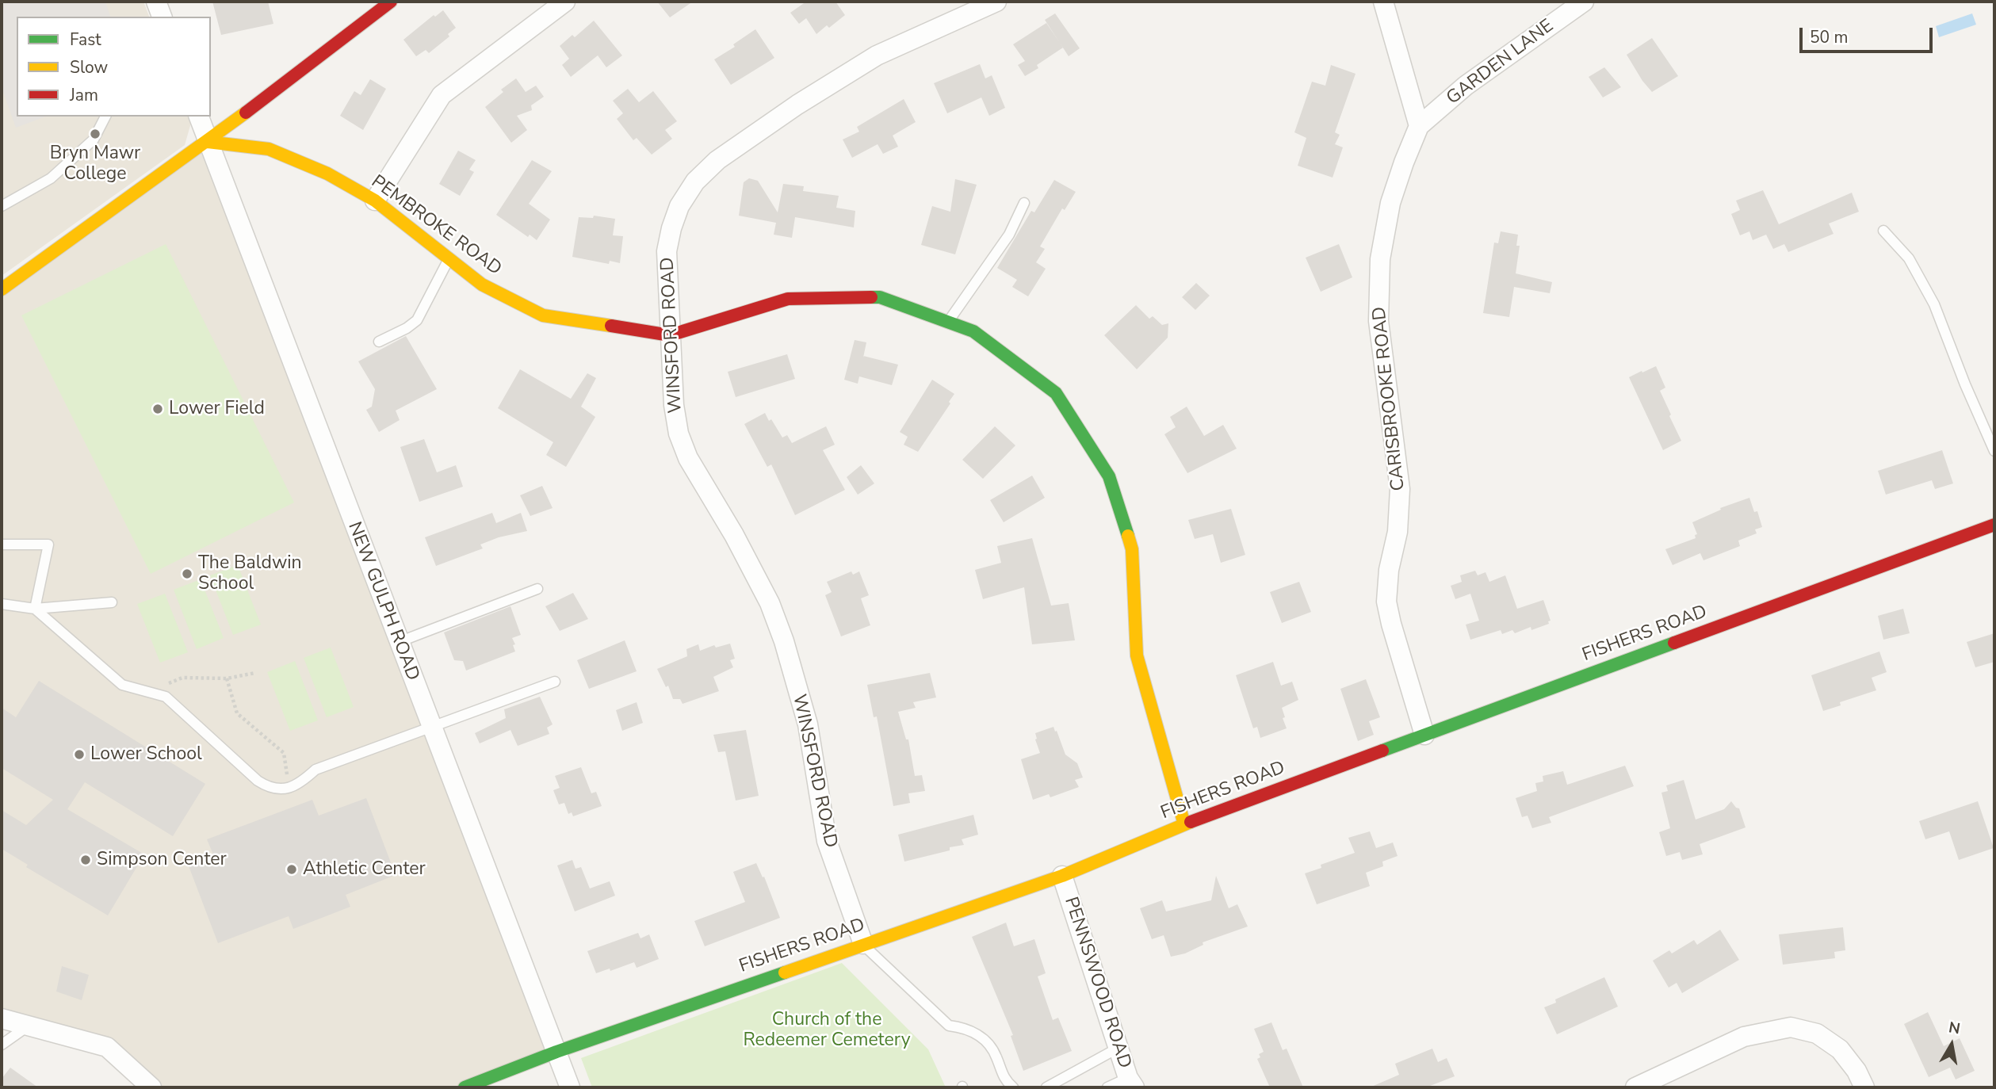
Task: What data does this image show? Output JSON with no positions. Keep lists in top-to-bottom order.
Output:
{
  "streets": {
    "street": [
      "GARDEN LANE",
      "PEMBROKE ROAD",
      "WINSFORD ROAD",
      "CARISBROOKE ROAD",
      "NEW GULPH ROAD",
      "FISHERS ROAD",
      "PENNSWOOD ROAD"
    ]
  },
  "crossings": [
    ["GARDEN LANE", "CARISBROOKE ROAD"],
    ["PEMBROKE ROAD", "WINSFORD ROAD"],
    ["PEMBROKE ROAD", "NEW GULPH ROAD"],
    ["PEMBROKE ROAD", "FISHERS ROAD"],
    ["WINSFORD ROAD", "FISHERS ROAD"],
    ["CARISBROOKE ROAD", "FISHERS ROAD"],
    ["NEW GULPH ROAD", "FISHERS ROAD"],
    ["FISHERS ROAD", "PENNSWOOD ROAD"]
  ],
  "parks": ["Church of the Redeemer Cemetery"],
  "places": [
    "Bryn Mawr College",
    "Lower Field",
    "The Baldwin School",
    "Lower School",
    "Simpson Center",
    "Athletic Center"
  ],
  "legend": ["Fast", "Slow", "Jam"],
  "scale_bar": "50 m",
  "north": "top"
}
